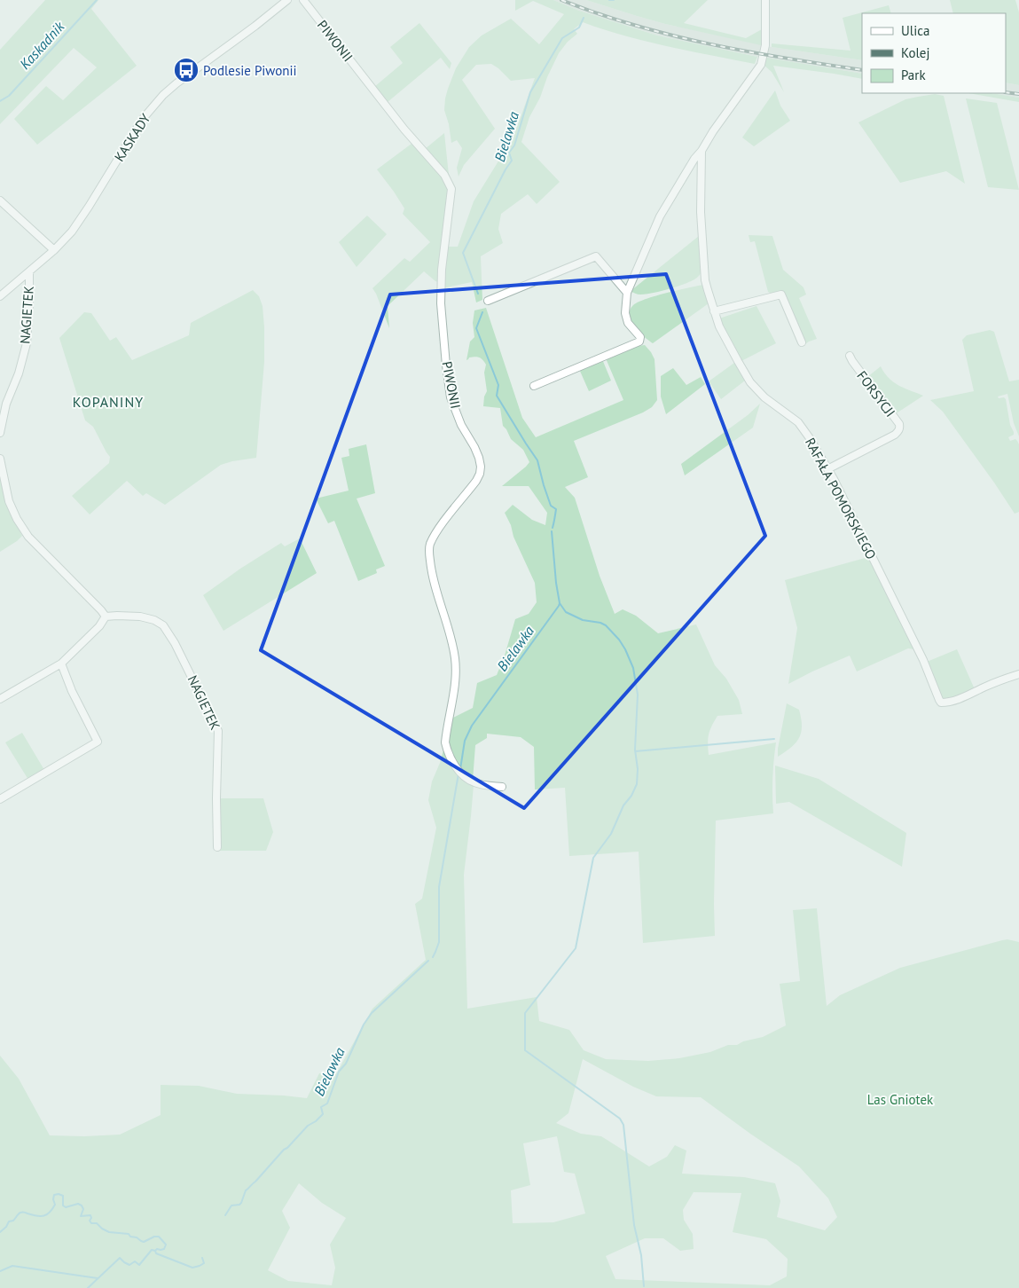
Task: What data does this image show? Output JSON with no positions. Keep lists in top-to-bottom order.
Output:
{
  "streets": {
    "street": [
      "PIWONII",
      "KASKADY",
      "NAGIETEK",
      "FORSYCJI",
      "RAFAŁA POMORSKIEGO"
    ]
  },
  "crossings": [
    ["KASKADY", "NAGIETEK"],
    ["FORSYCJI", "RAFAŁA POMORSKIEGO"]
  ],
  "districts": ["KOPANINY"],
  "water": ["Kaskadnik", "Bielawka"],
  "parks": ["Las Gniotek"],
  "places": {
    "bus stop": ["Podlesie Piwonii"]
  },
  "legend": ["Ulica", "Kolej", "Park"]
}
